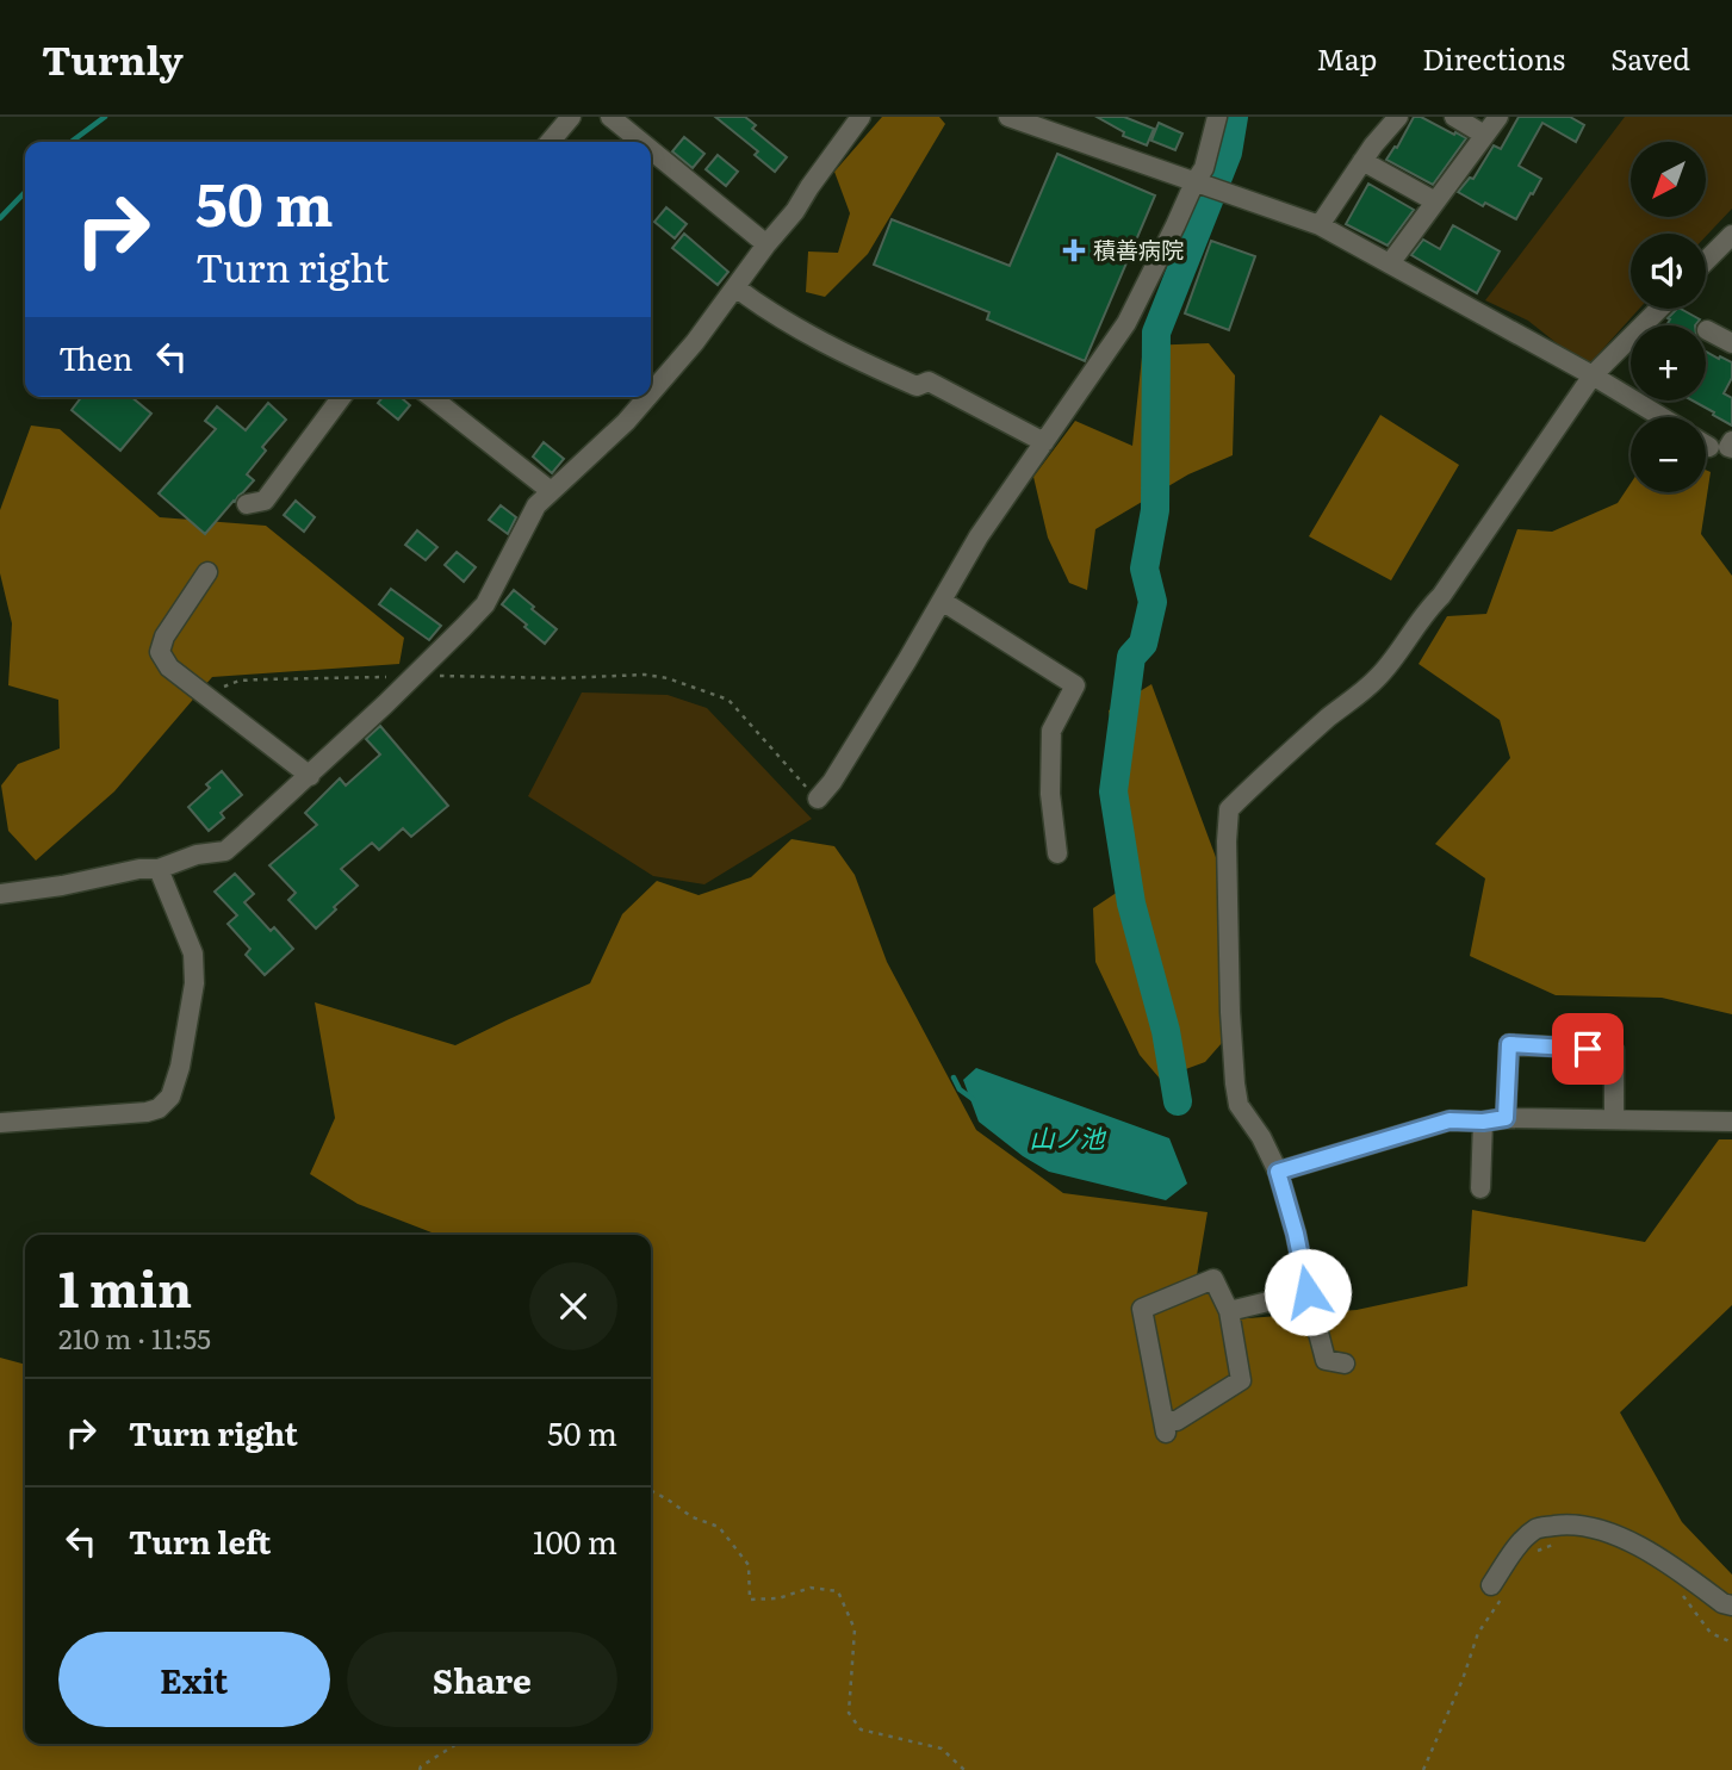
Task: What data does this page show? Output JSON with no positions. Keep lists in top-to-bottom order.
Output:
{
  "water": ["山ノ池"],
  "places": {
    "health": ["積善病院"]
  },
  "north": "bottom left",
  "page": {
    "header": "Turnly",
    "nav": ["Map", "Directions", "Saved"],
    "map_buttons": ["+", "−"],
    "turn": ["50 m", "Turn right"],
    "then": "Then",
    "heading": ["1 min", "210 m · 11:55"],
    "list": [
      {
        "name": "Turn right",
        "value": "50 m"
      },
      {
        "name": "Turn left",
        "value": "100 m"
      }
    ],
    "buttons": ["Exit", "Share"]
  }
}
